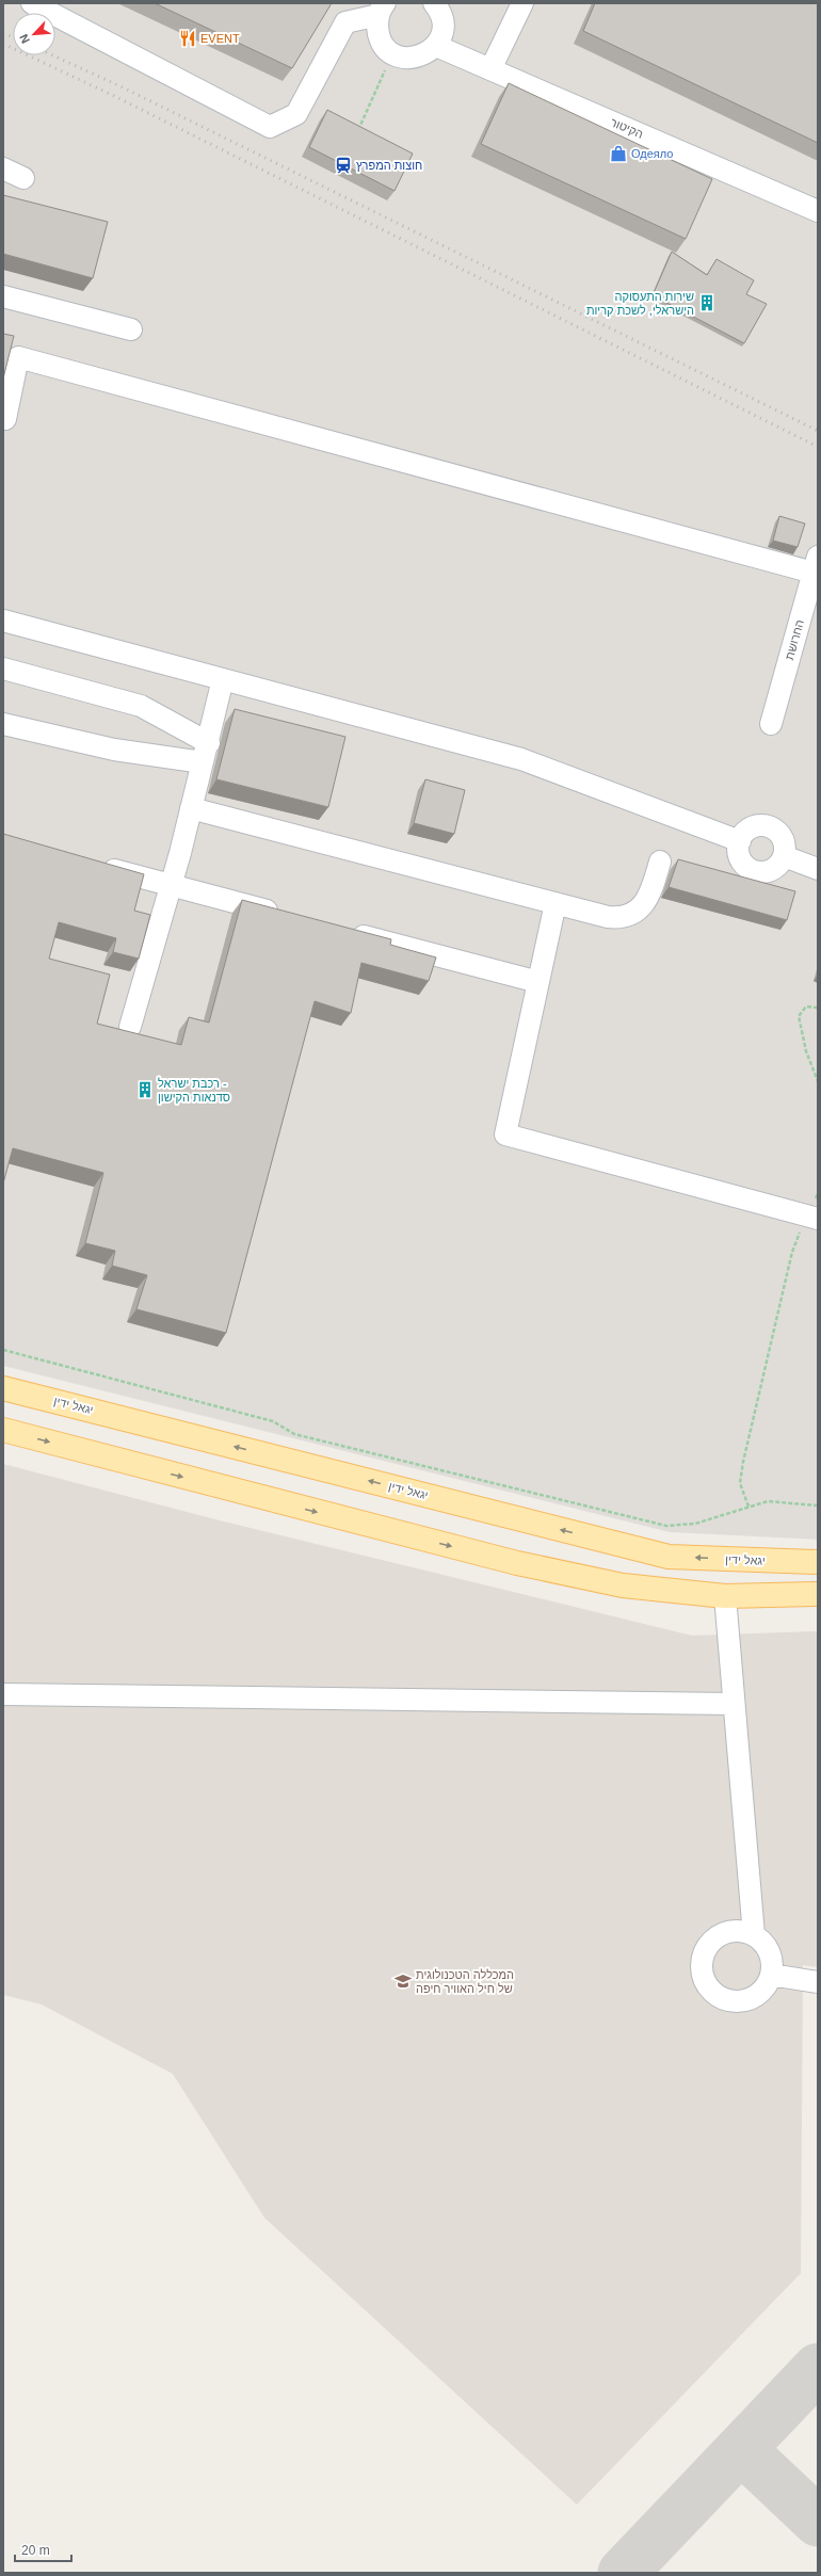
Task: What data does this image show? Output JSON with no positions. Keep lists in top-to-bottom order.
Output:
{
  "streets": {
    "main road": ["יגאל ידין"],
    "street": ["הקיטור", "החרושת"]
  },
  "places": {
    "restaurant": ["EVENT"],
    "shop": ["Одеяло"],
    "station": ["חוצות המפרץ"],
    "building": ["שירות התעסוקה הישראלי, לשכת קריות", "רכבת ישראל - סדנאות הקישון"],
    "school or university": ["המכללה הטכנולוגית של חיל האוויר חיפה"]
  },
  "scale_bar": "20 m",
  "north": "bottom left"
}
